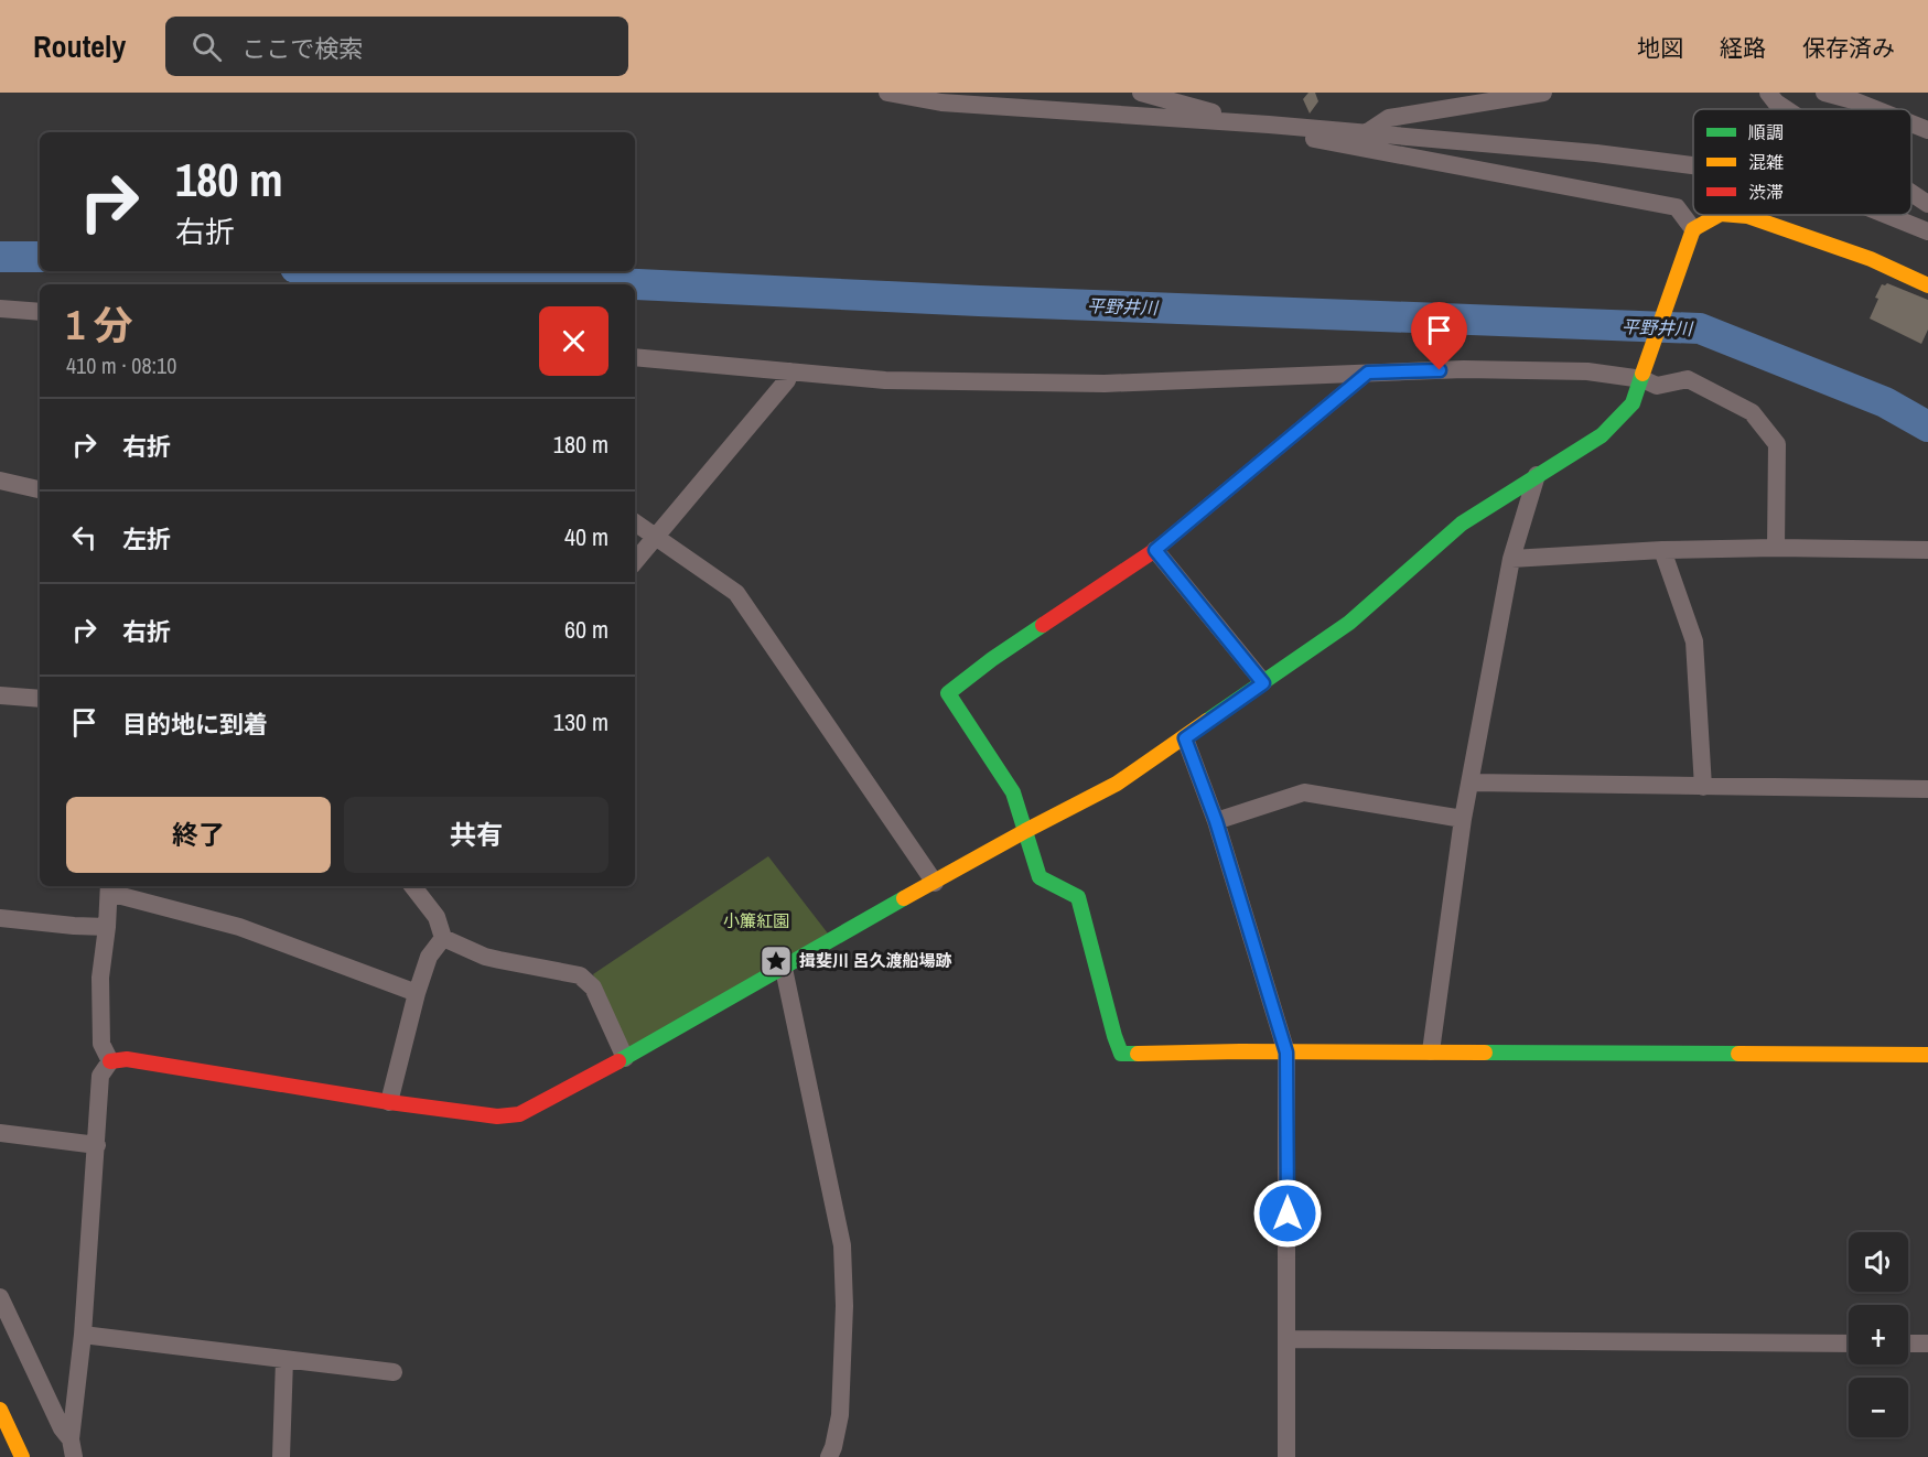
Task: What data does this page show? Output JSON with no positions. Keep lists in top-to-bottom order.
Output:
{
  "water": ["平野井川"],
  "parks": ["小簾紅園"],
  "places": {
    "place": ["揖斐川 呂久渡船場跡"]
  },
  "legend": ["順調", "混雑", "渋滞"],
  "page": {
    "header": "Routely",
    "search": "ここで検索",
    "nav": ["地図", "経路", "保存済み"],
    "turn": ["180 m", "右折"],
    "heading": ["1 分", "410 m · 08:10"],
    "list": [
      {
        "name": "右折",
        "value": "180 m"
      },
      {
        "name": "左折",
        "value": "40 m"
      },
      {
        "name": "右折",
        "value": "60 m"
      },
      {
        "name": "目的地に到着",
        "value": "130 m"
      }
    ],
    "buttons": ["終了", "共有"],
    "map_buttons": ["+", "−"]
  }
}
